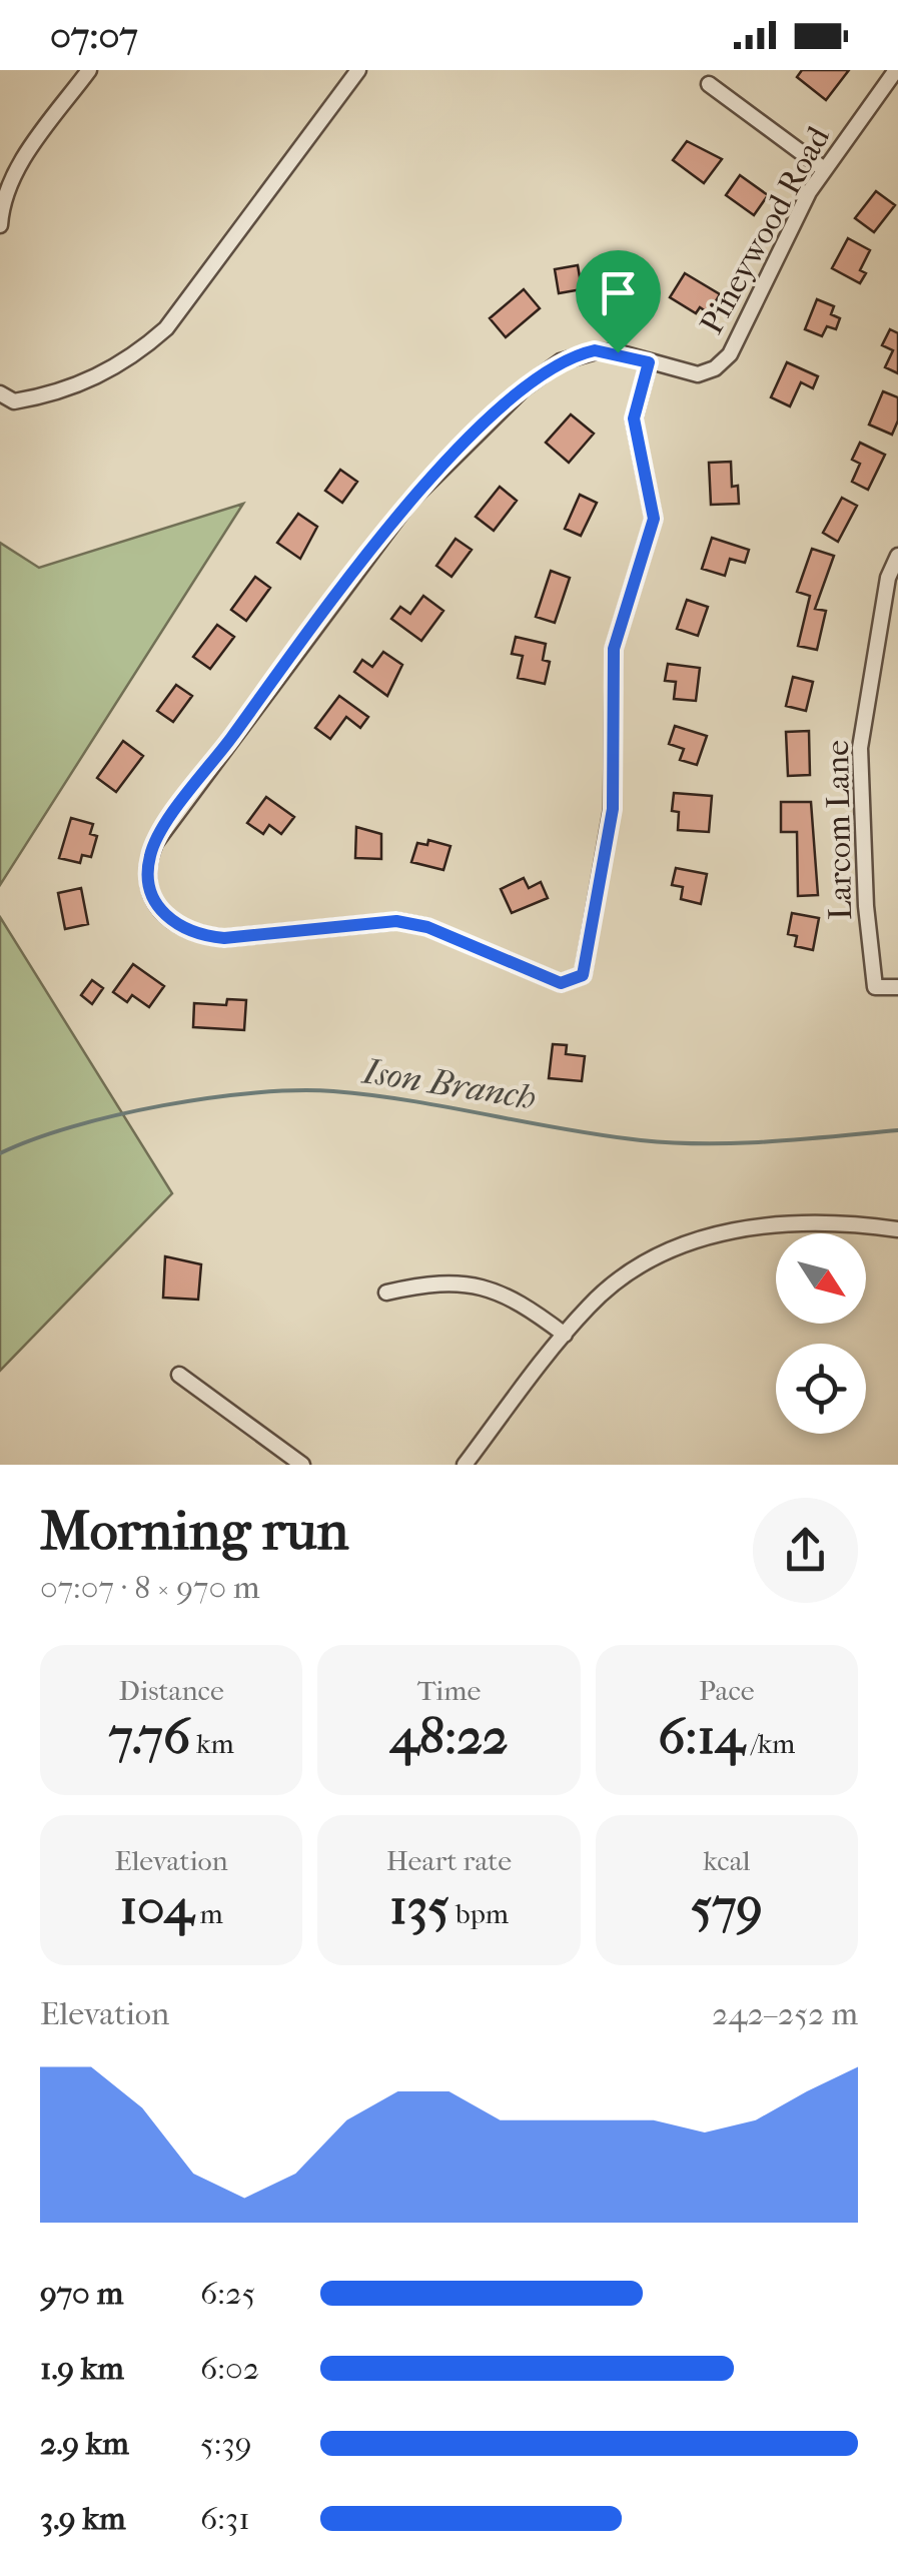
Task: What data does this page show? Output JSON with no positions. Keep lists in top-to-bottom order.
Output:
{
  "streets": {
    "street": ["Pineywood Road", "Larcom Lane"]
  },
  "water": ["Ison Branch"],
  "north": "bottom right",
  "page": {
    "status": "07:07",
    "heading": ["Morning run", "07:07 · 8 × 970 m"],
    "stats": [
      ["Distance", "7.76 km"],
      ["Time", "48:22"],
      ["Pace", "6:14 /km"],
      ["Elevation", "104 m"],
      ["Heart rate", "135 bpm"],
      ["kcal", "579"]
    ],
    "chart": ["Elevation", "242–252 m"],
    "list": [
      {
        "name": "970 m",
        "note": "6:25"
      },
      {
        "name": "1.9 km",
        "note": "6:02"
      },
      {
        "name": "2.9 km",
        "note": "5:39"
      },
      {
        "name": "3.9 km",
        "note": "6:31"
      }
    ]
  }
}
